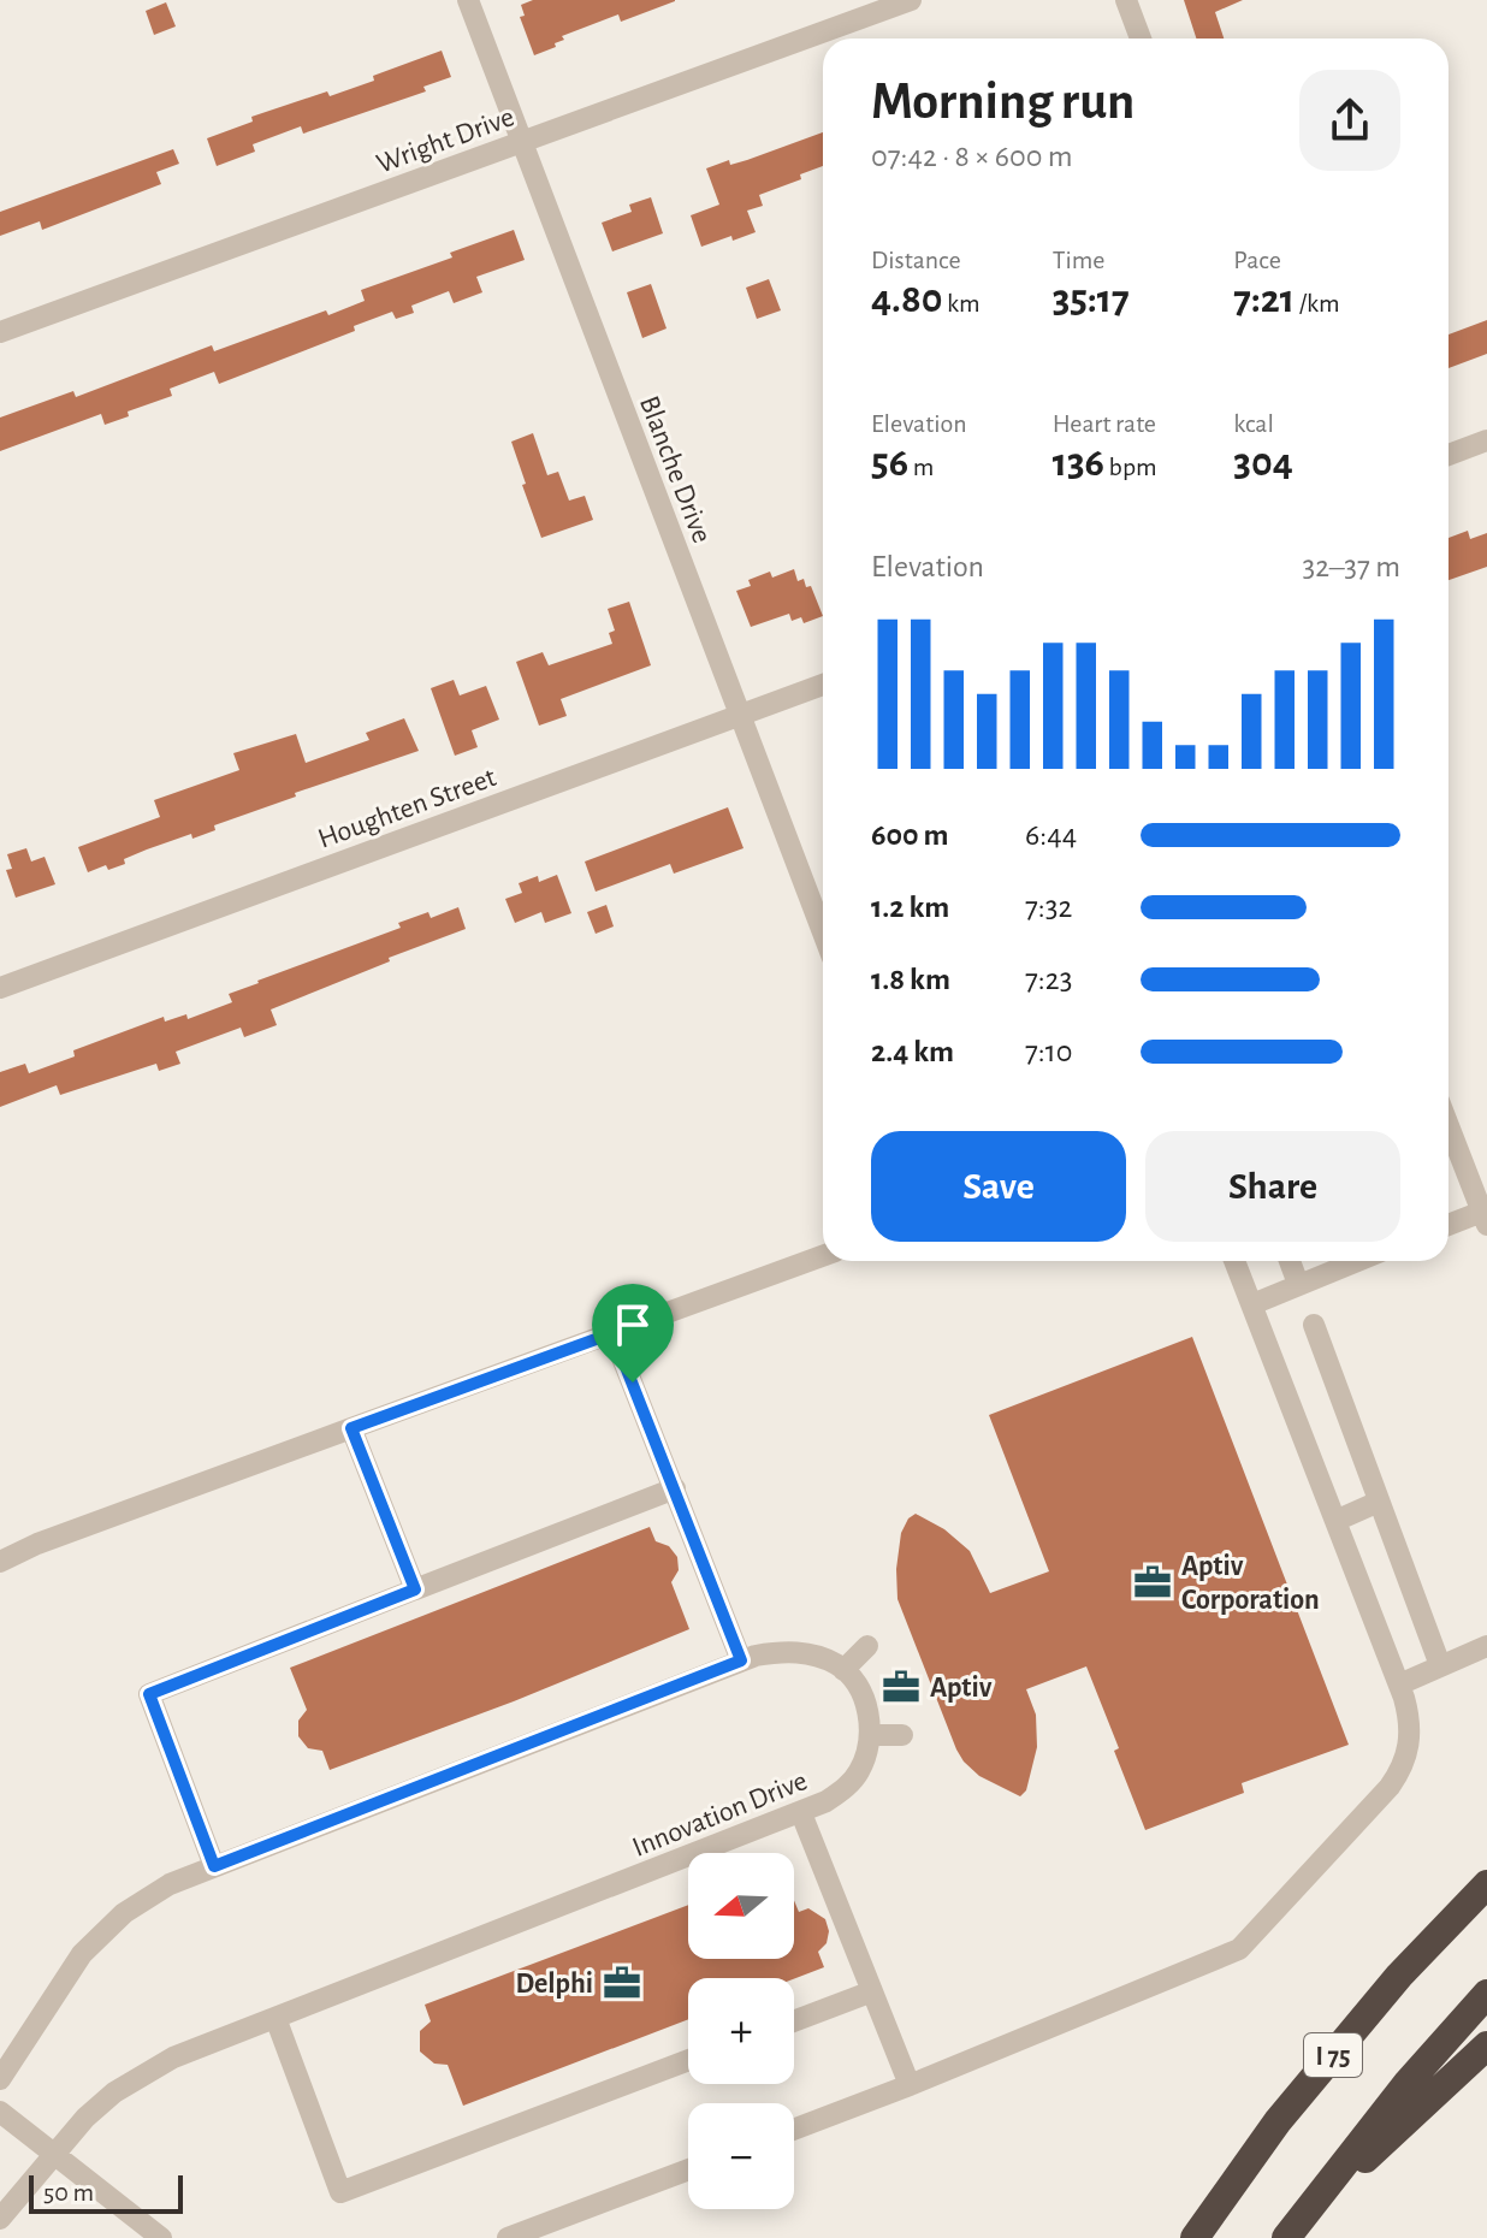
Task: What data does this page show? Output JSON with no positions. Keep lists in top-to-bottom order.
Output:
{
  "streets": {
    "highway": ["I 75"],
    "street": [
      "Wright Drive",
      "Blanche Drive",
      "Houghten Street",
      "Innovation Drive"
    ]
  },
  "crossings": [
    ["Wright Drive", "Blanche Drive"],
    ["Blanche Drive", "Houghten Street"]
  ],
  "places": {
    "office": ["Aptiv Corporation", "Aptiv", "Delphi"]
  },
  "scale_bar": "50 m",
  "north": "left",
  "page": {
    "heading": ["Morning run", "07:42 · 8 × 600 m"],
    "stats": [
      ["Distance", "4.80 km"],
      ["Time", "35:17"],
      ["Pace", "7:21 /km"],
      ["Elevation", "56 m"],
      ["Heart rate", "136 bpm"],
      ["kcal", "304"]
    ],
    "chart": ["Elevation", "32–37 m"],
    "list": [
      {
        "name": "600 m",
        "note": "6:44"
      },
      {
        "name": "1.2 km",
        "note": "7:32"
      },
      {
        "name": "1.8 km",
        "note": "7:23"
      },
      {
        "name": "2.4 km",
        "note": "7:10"
      }
    ],
    "buttons": ["Save", "Share"],
    "map_buttons": ["+", "−"],
    "scale": "50 m"
  }
}
